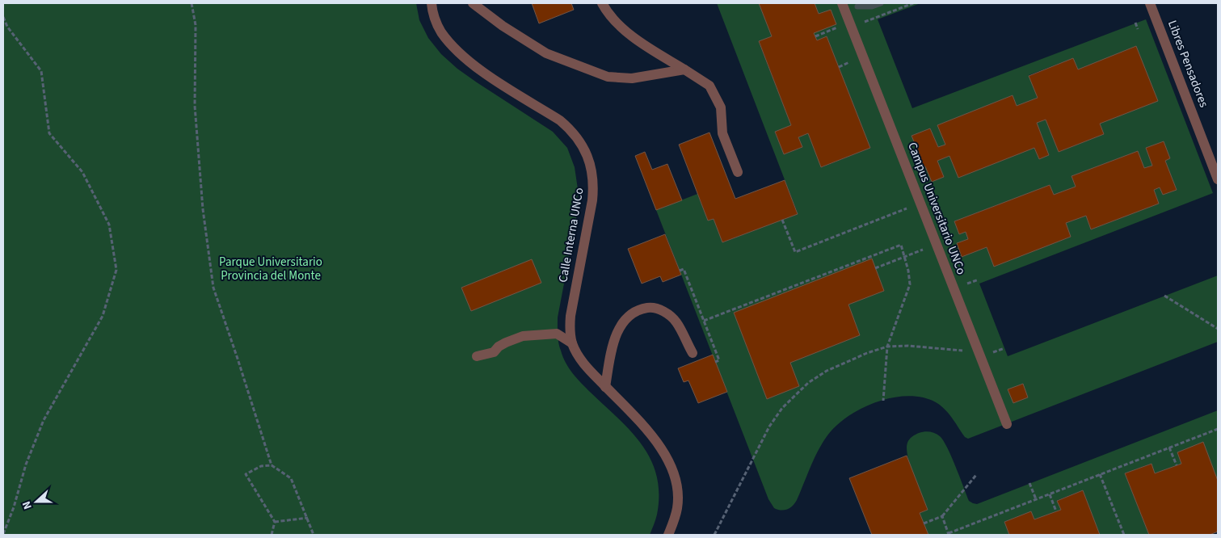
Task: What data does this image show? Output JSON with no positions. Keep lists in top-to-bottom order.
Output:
{
  "streets": {
    "street": ["Libres Pensadores", "Campus Universitario UNCo", "Calle Interna UNCo"]
  },
  "parks": ["Parque Universitario Provincia del Monte"],
  "north": "left"
}
